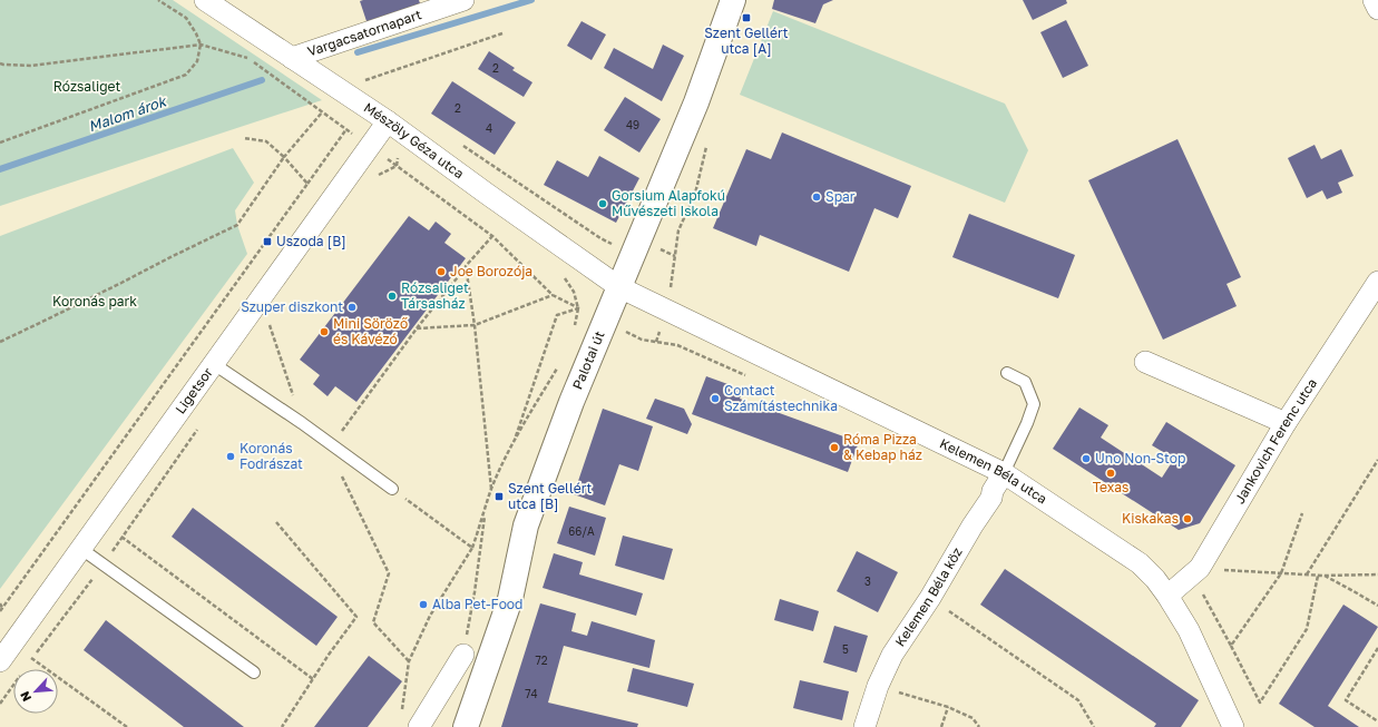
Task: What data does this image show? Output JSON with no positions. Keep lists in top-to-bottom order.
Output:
{
  "streets": {
    "main road": ["Palotai út"],
    "street": [
      "Vargacsatornapart",
      "Mészöly Géza utca",
      "Ligetsor",
      "Jankovich Ferenc utca",
      "Kelemen Béla utca",
      "Kelemen Béla köz"
    ]
  },
  "crossings": [
    ["Vargacsatornapart", "Mészöly Géza utca"],
    ["Mészöly Géza utca", "Palotai út"],
    ["Mészöly Géza utca", "Ligetsor"],
    ["Mészöly Géza utca", "Kelemen Béla utca"],
    ["Palotai út", "Kelemen Béla utca"],
    ["Jankovich Ferenc utca", "Kelemen Béla utca"],
    ["Kelemen Béla utca", "Kelemen Béla köz"]
  ],
  "water": ["Malom árok"],
  "parks": ["Rózsaliget", "Koronás park"],
  "places": {
    "transit": ["Szent Gellért utca [A]", "Uszoda [B]", "Szent Gellért utca [B]"],
    "other": [
      "Spar",
      "Gorsium Alapfokú Művészeti Iskola",
      "Joe Borozója",
      "Rózsaliget Társasház",
      "Szuper diszkont",
      "Mini Söröző és Kávézó",
      "Contact Számítástechnika",
      "Róma Pizza & Kebap ház",
      "Koronás Fodrászat",
      "Uno Non-Stop",
      "Texas",
      "Kiskakas",
      "Alba Pet-Food"
    ]
  },
  "house_numbers": [
    "2",
    "2",
    "49",
    "4",
    "66/A",
    "3",
    "5",
    "72",
    "74"
  ],
  "north": "bottom left"
}
